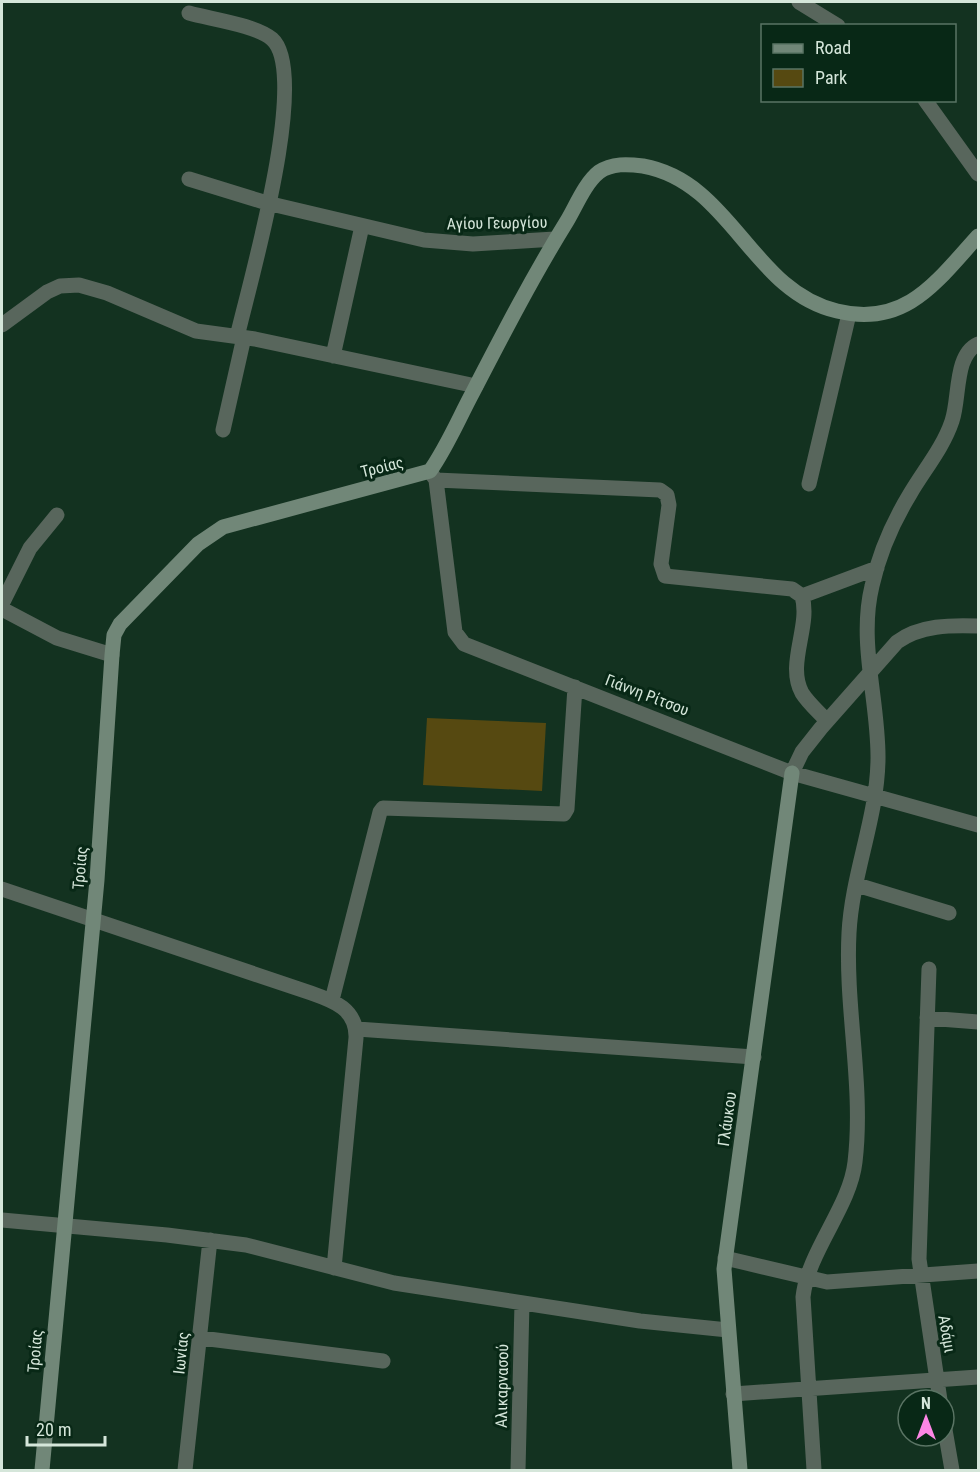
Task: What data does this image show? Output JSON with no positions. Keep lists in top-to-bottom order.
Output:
{
  "streets": {
    "street": [
      "Αγίου Γεωργίου",
      "Τροίας",
      "Γιάννη Ρίτσου",
      "Γλάυκου",
      "Αδάμι",
      "Ιωνίας",
      "Αλικαρνασού"
    ]
  },
  "crossings": [
    ["Τροίας", "Γιάννη Ρίτσου"],
    ["Γιάννη Ρίτσου", "Γλάυκου"]
  ],
  "legend": ["Road", "Park"],
  "scale_bar": "20 m",
  "north": "top"
}
